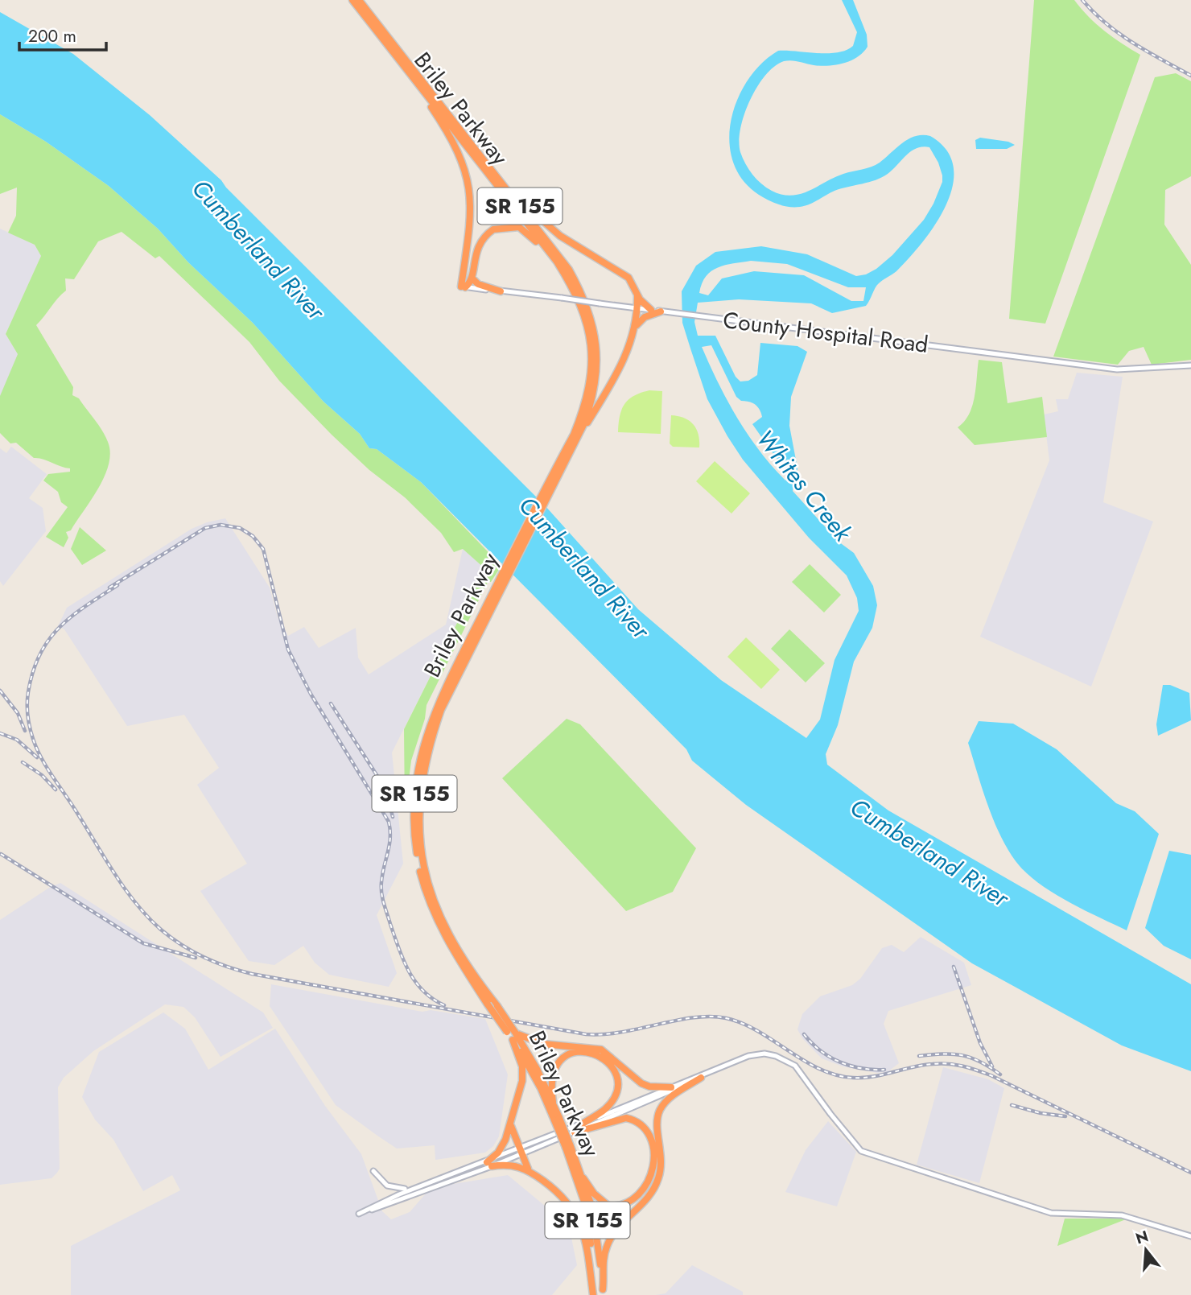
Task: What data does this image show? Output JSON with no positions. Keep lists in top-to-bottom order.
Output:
{
  "streets": {
    "highway": ["Briley Parkway", "SR 155"],
    "main road": ["County Hospital Road"]
  },
  "water": ["Cumberland River", "Whites Creek"],
  "scale_bar": "200 m",
  "north": "top"
}
